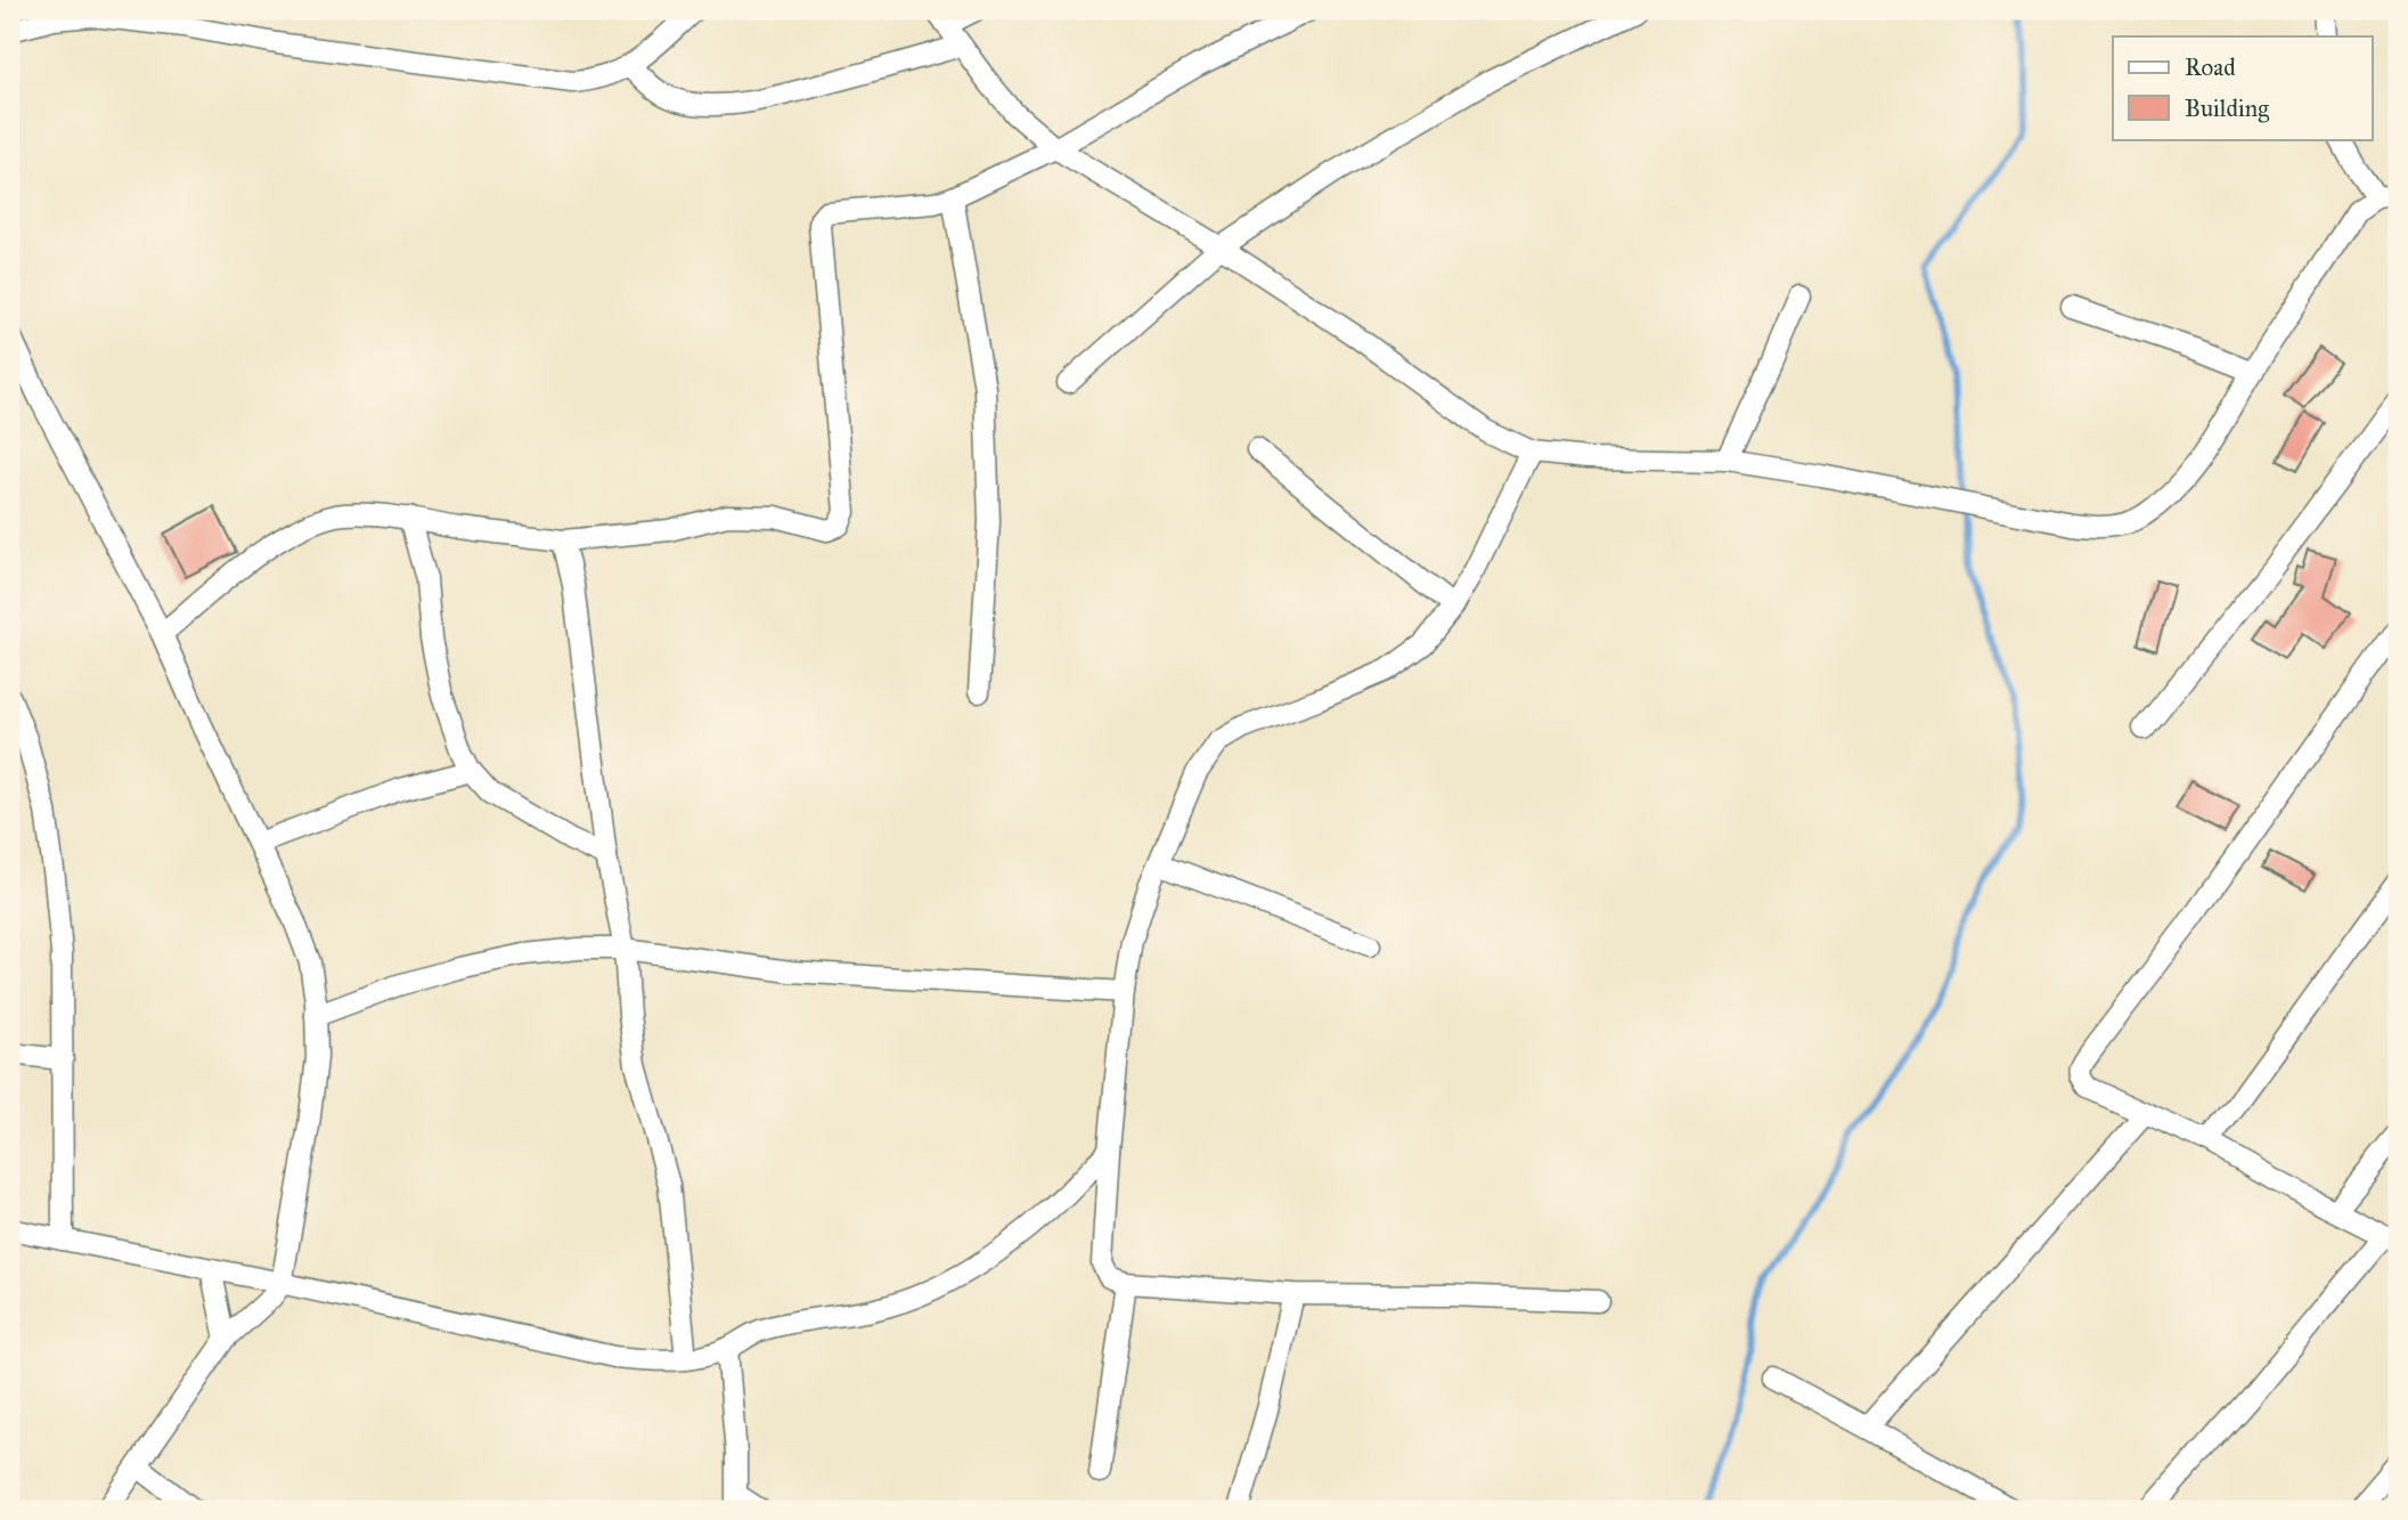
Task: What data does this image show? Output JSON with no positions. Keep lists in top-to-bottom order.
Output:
{
  "legend": ["Road", "Building"]
}
